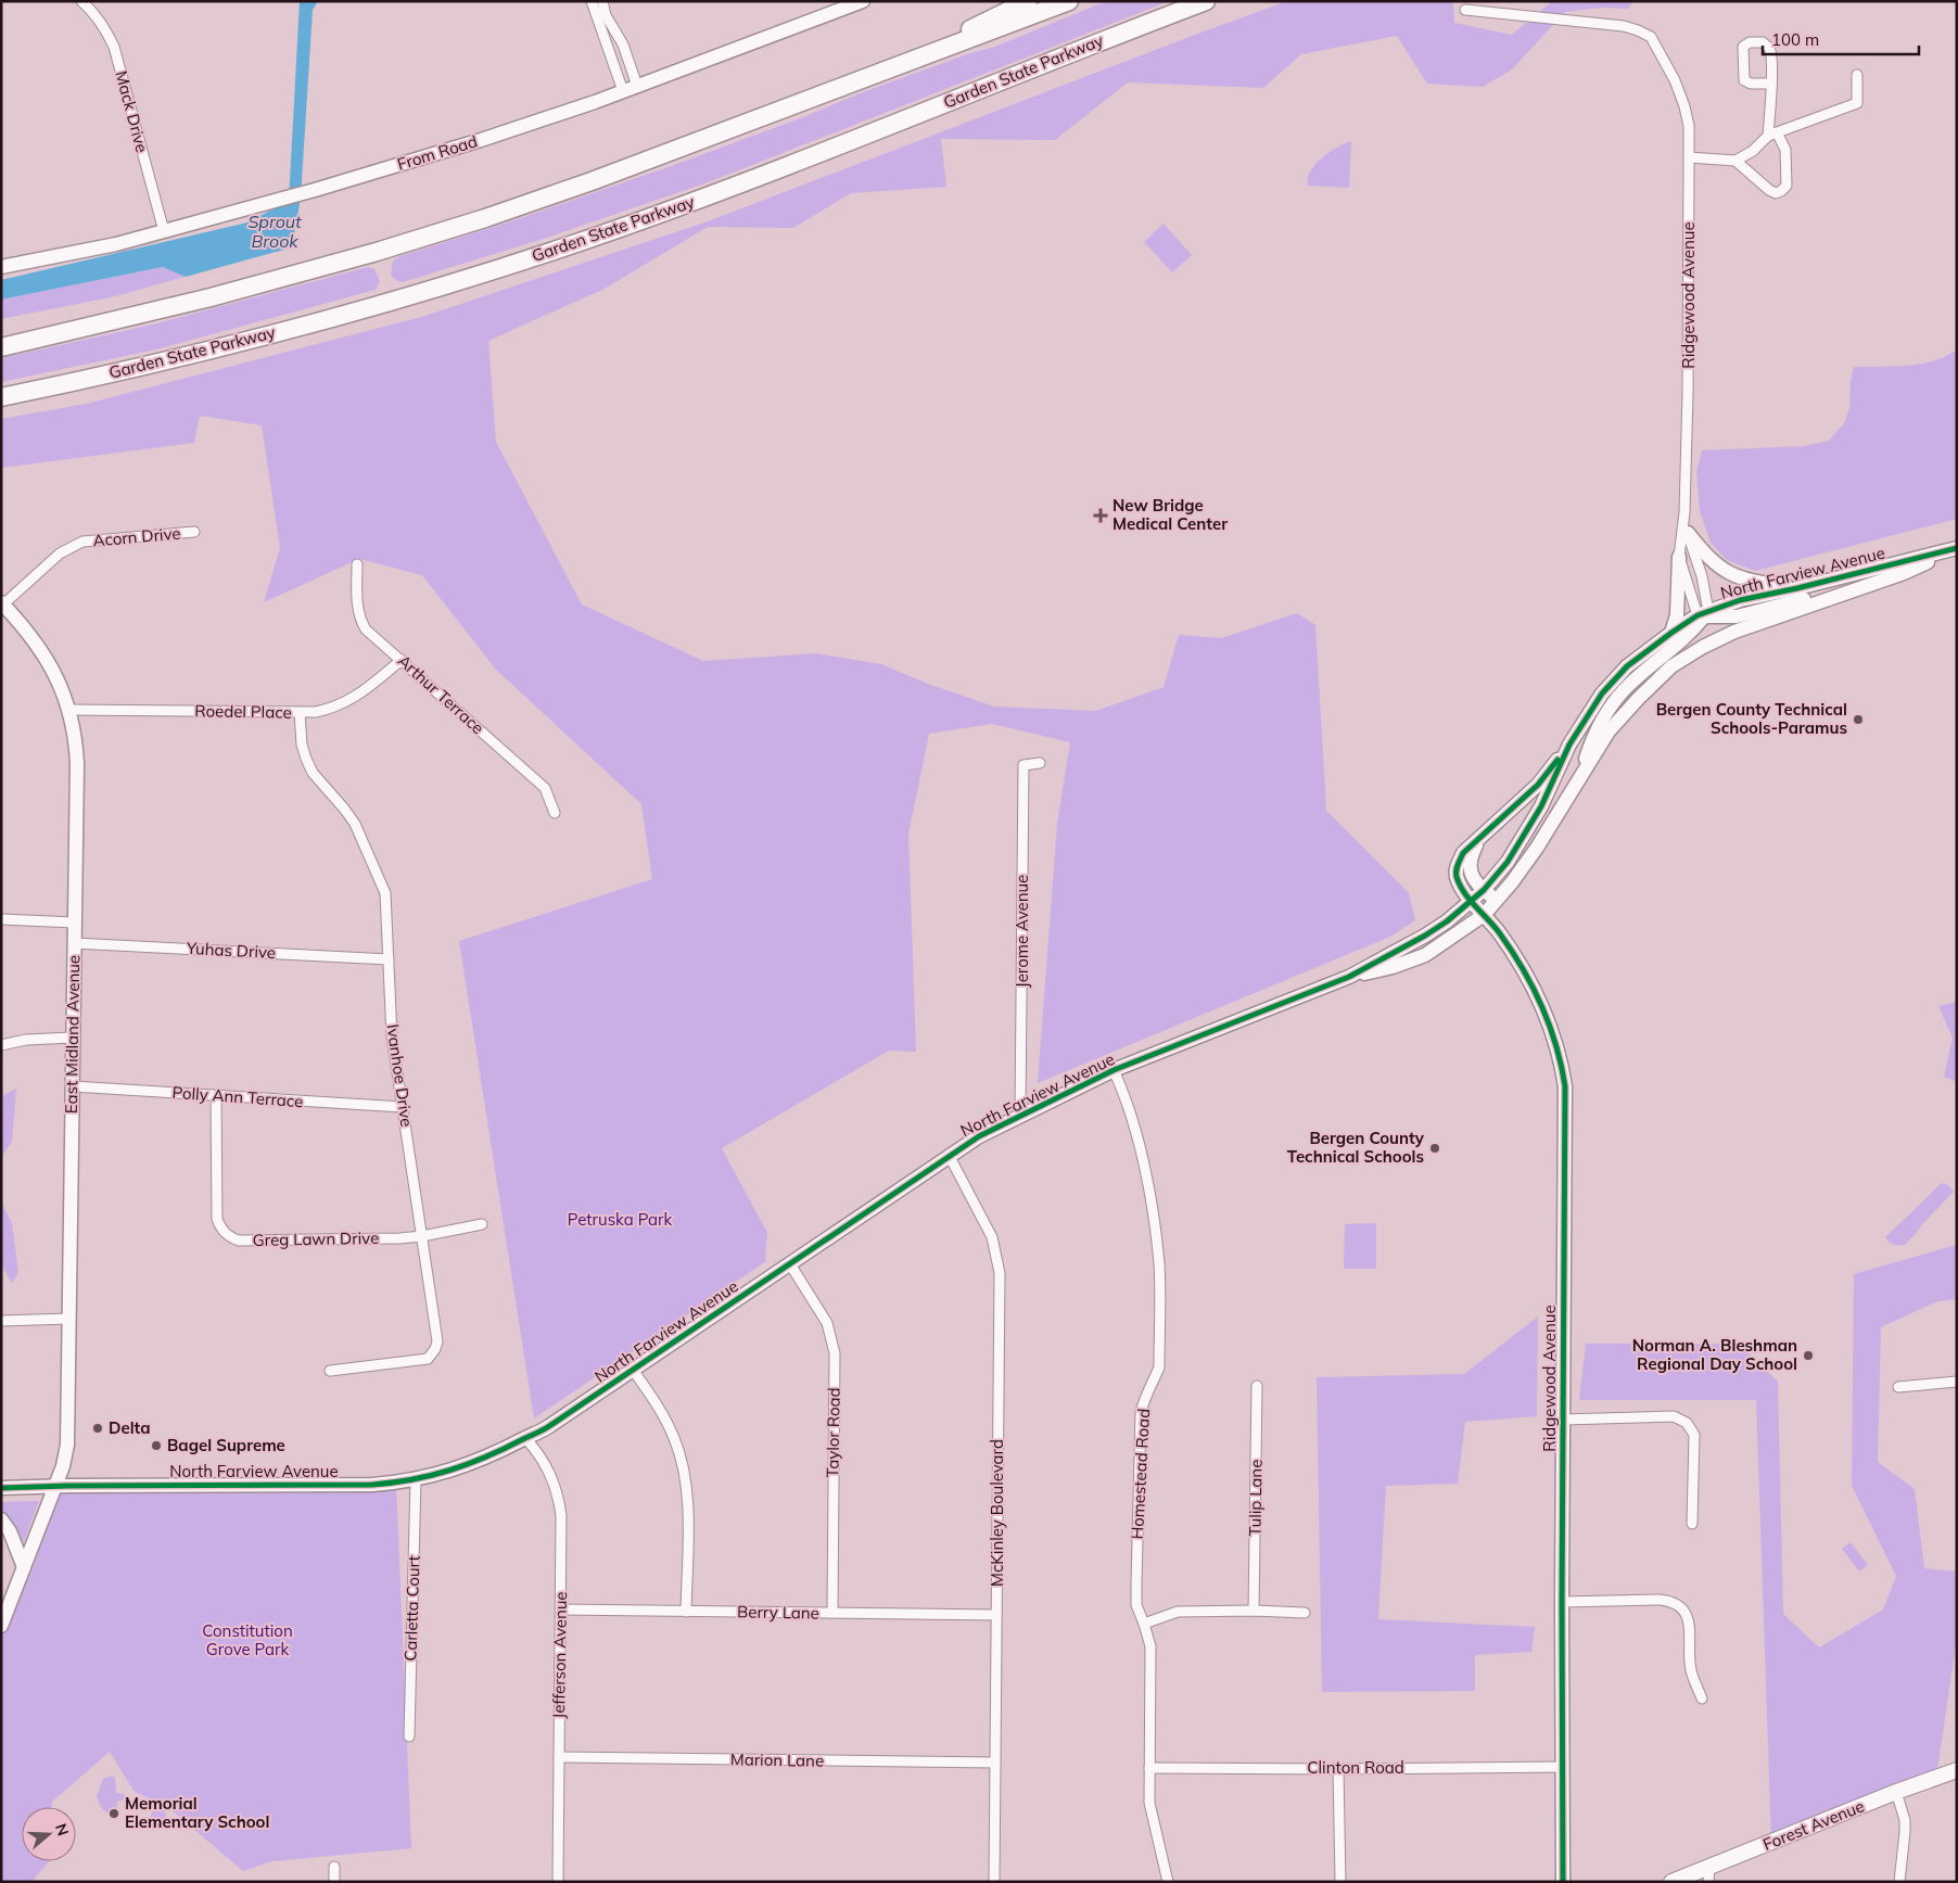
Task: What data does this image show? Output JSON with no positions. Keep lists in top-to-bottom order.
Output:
{
  "streets": {
    "highway": ["Garden State Parkway"],
    "main road": ["Forest Avenue"],
    "street": [
      "Mack Drive",
      "From Road",
      "Ridgewood Avenue",
      "Acorn Drive",
      "North Farview Avenue",
      "Arthur Terrace",
      "Roedel Place",
      "Jerome Avenue",
      "Yuhas Drive",
      "East Midland Avenue",
      "Ivanhoe Drive",
      "Polly Ann Terrace",
      "Greg Lawn Drive",
      "Taylor Road",
      "Homestead Road",
      "Tulip Lane",
      "McKinley Boulevard",
      "Carletta Court",
      "Berry Lane",
      "Jefferson Avenue",
      "Marion Lane",
      "Clinton Road"
    ]
  },
  "crossings": [
    ["Mack Drive", "From Road"],
    ["Ridgewood Avenue", "North Farview Avenue"],
    ["Ridgewood Avenue", "Clinton Road"],
    ["Acorn Drive", "East Midland Avenue"],
    ["North Farview Avenue", "Jerome Avenue"],
    ["North Farview Avenue", "East Midland Avenue"],
    ["North Farview Avenue", "Taylor Road"],
    ["North Farview Avenue", "Homestead Road"],
    ["North Farview Avenue", "McKinley Boulevard"],
    ["North Farview Avenue", "Carletta Court"],
    ["North Farview Avenue", "Jefferson Avenue"],
    ["Arthur Terrace", "Roedel Place"],
    ["Roedel Place", "East Midland Avenue"],
    ["Roedel Place", "Ivanhoe Drive"],
    ["Yuhas Drive", "East Midland Avenue"],
    ["Yuhas Drive", "Ivanhoe Drive"],
    ["East Midland Avenue", "Polly Ann Terrace"],
    ["Ivanhoe Drive", "Polly Ann Terrace"],
    ["Ivanhoe Drive", "Greg Lawn Drive"],
    ["Polly Ann Terrace", "Greg Lawn Drive"],
    ["Taylor Road", "Berry Lane"],
    ["Homestead Road", "Clinton Road"],
    ["McKinley Boulevard", "Berry Lane"],
    ["McKinley Boulevard", "Marion Lane"],
    ["Berry Lane", "Jefferson Avenue"],
    ["Jefferson Avenue", "Marion Lane"]
  ],
  "water": ["Sprout Brook"],
  "parks": ["Petruska Park", "Constitution Grove Park"],
  "places": {
    "health": ["New Bridge Medical Center"],
    "other": [
      "Bergen County Technical Schools-Paramus",
      "Bergen County Technical Schools",
      "Norman A. Bleshman Regional Day School",
      "Delta",
      "Bagel Supreme",
      "Memorial Elementary School"
    ]
  },
  "scale_bar": "100 m",
  "north": "right"
}
